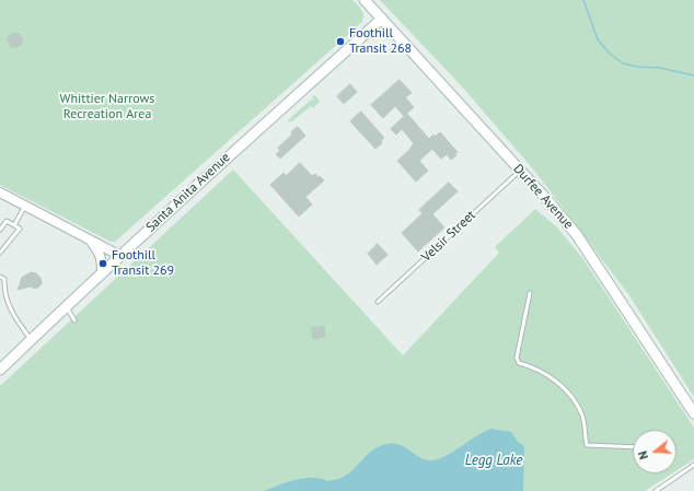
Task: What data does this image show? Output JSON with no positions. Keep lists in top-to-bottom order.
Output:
{
  "streets": {
    "main road": ["Santa Anita Avenue", "Durfee Avenue"],
    "lane": ["Velsir Street"]
  },
  "crossings": [
    ["Santa Anita Avenue", "Durfee Avenue"],
    ["Durfee Avenue", "Velsir Street"]
  ],
  "water": ["Legg Lake"],
  "parks": ["Whittier Narrows Recreation Area"],
  "places": ["Foothill Transit 268", "Foothill Transit 269"],
  "north": "left"
}
